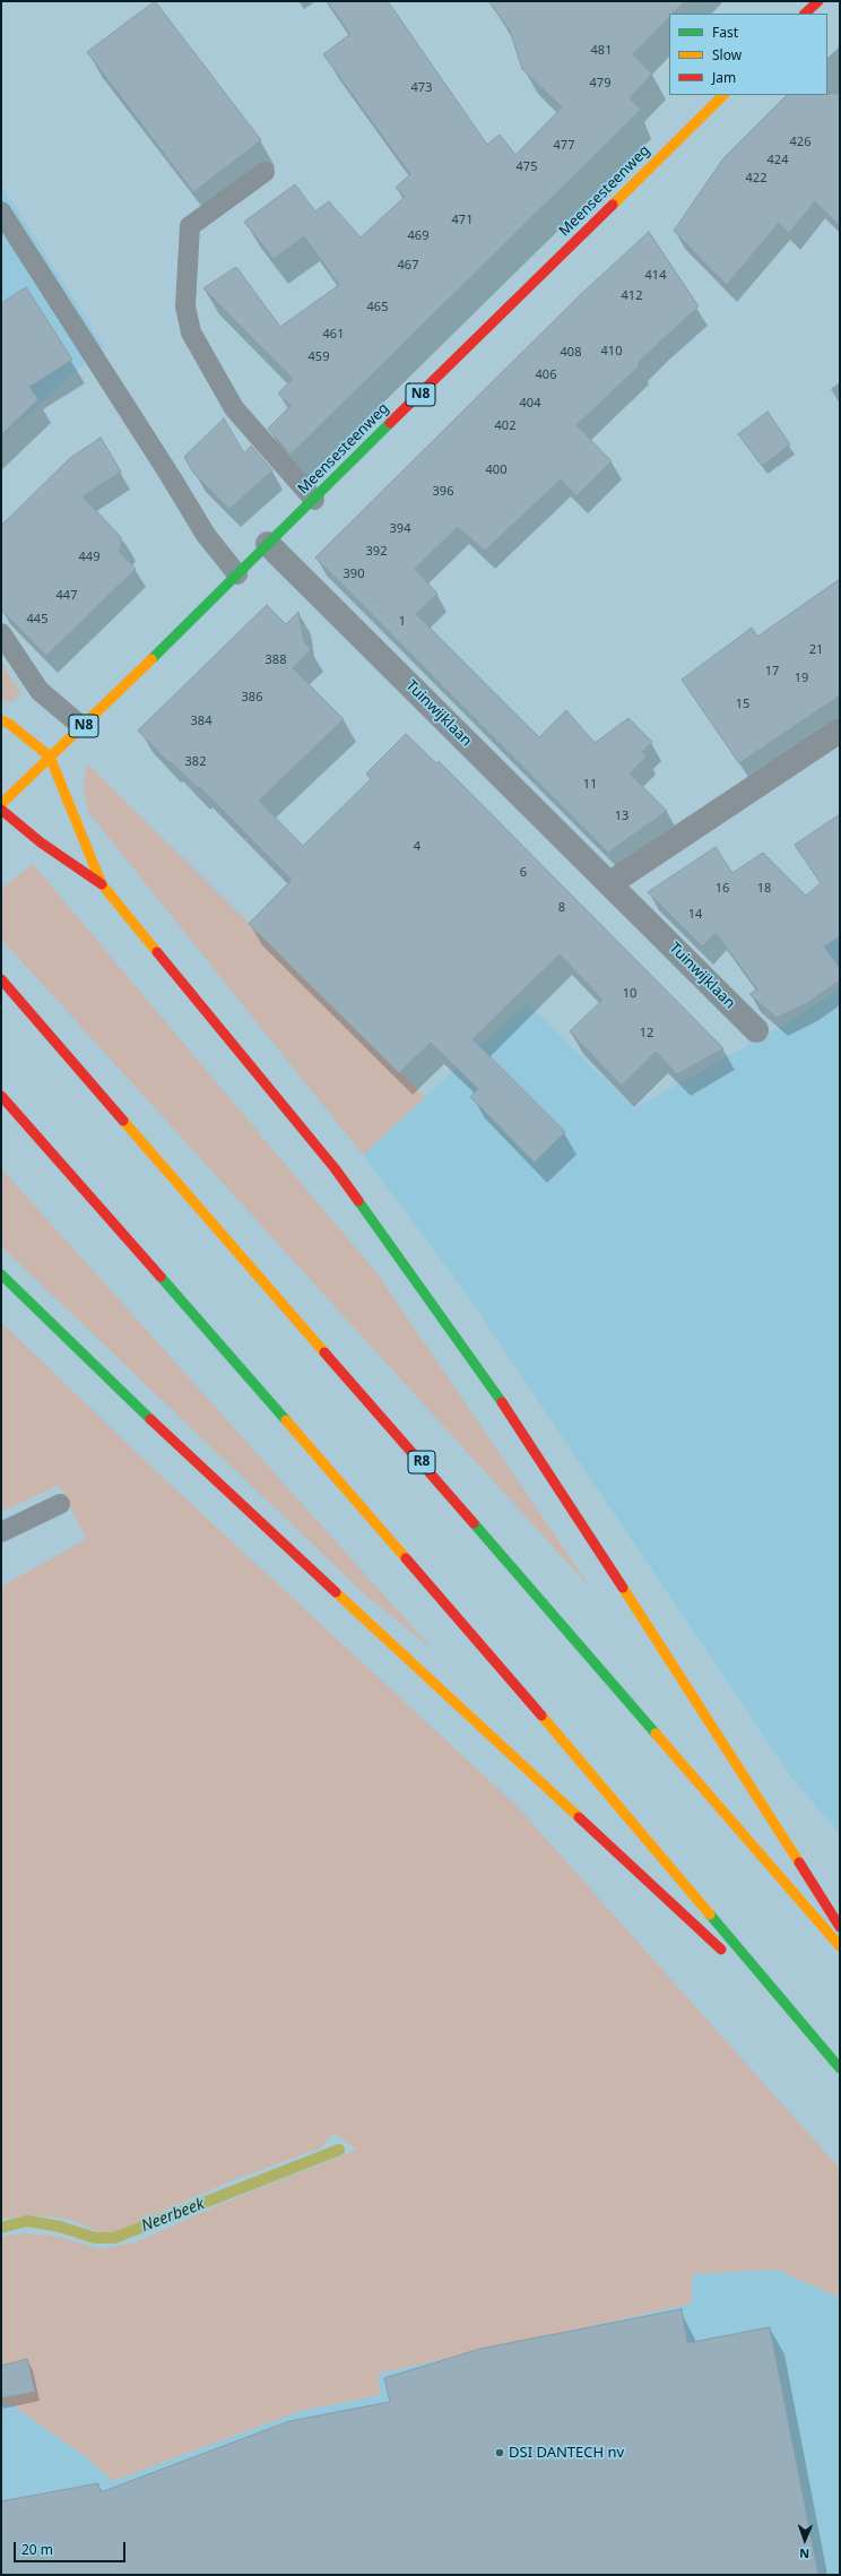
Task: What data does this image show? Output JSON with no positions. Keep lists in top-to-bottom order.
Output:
{
  "streets": {
    "main road": ["Meensesteenweg", "N8", "R8"],
    "street": ["Tuinwijklaan"]
  },
  "crossings": [
    ["Meensesteenweg", "Tuinwijklaan"]
  ],
  "water": ["Neerbeek"],
  "places": ["DSI DANTECH nv"],
  "house_numbers": [
    "481",
    "479",
    "473",
    "426",
    "477",
    "424",
    "475",
    "422",
    "471",
    "469",
    "467",
    "414",
    "412",
    "465",
    "461",
    "410",
    "408",
    "459",
    "406",
    "404",
    "402",
    "400",
    "396",
    "394",
    "392",
    "449",
    "390",
    "447",
    "445",
    "1",
    "21",
    "388",
    "17",
    "19",
    "386",
    "15",
    "384",
    "382",
    "11",
    "13",
    "4",
    "6",
    "16",
    "18",
    "8",
    "14",
    "10",
    "12"
  ],
  "legend": ["Fast", "Slow", "Jam"],
  "scale_bar": "20 m",
  "north": "bottom"
}
